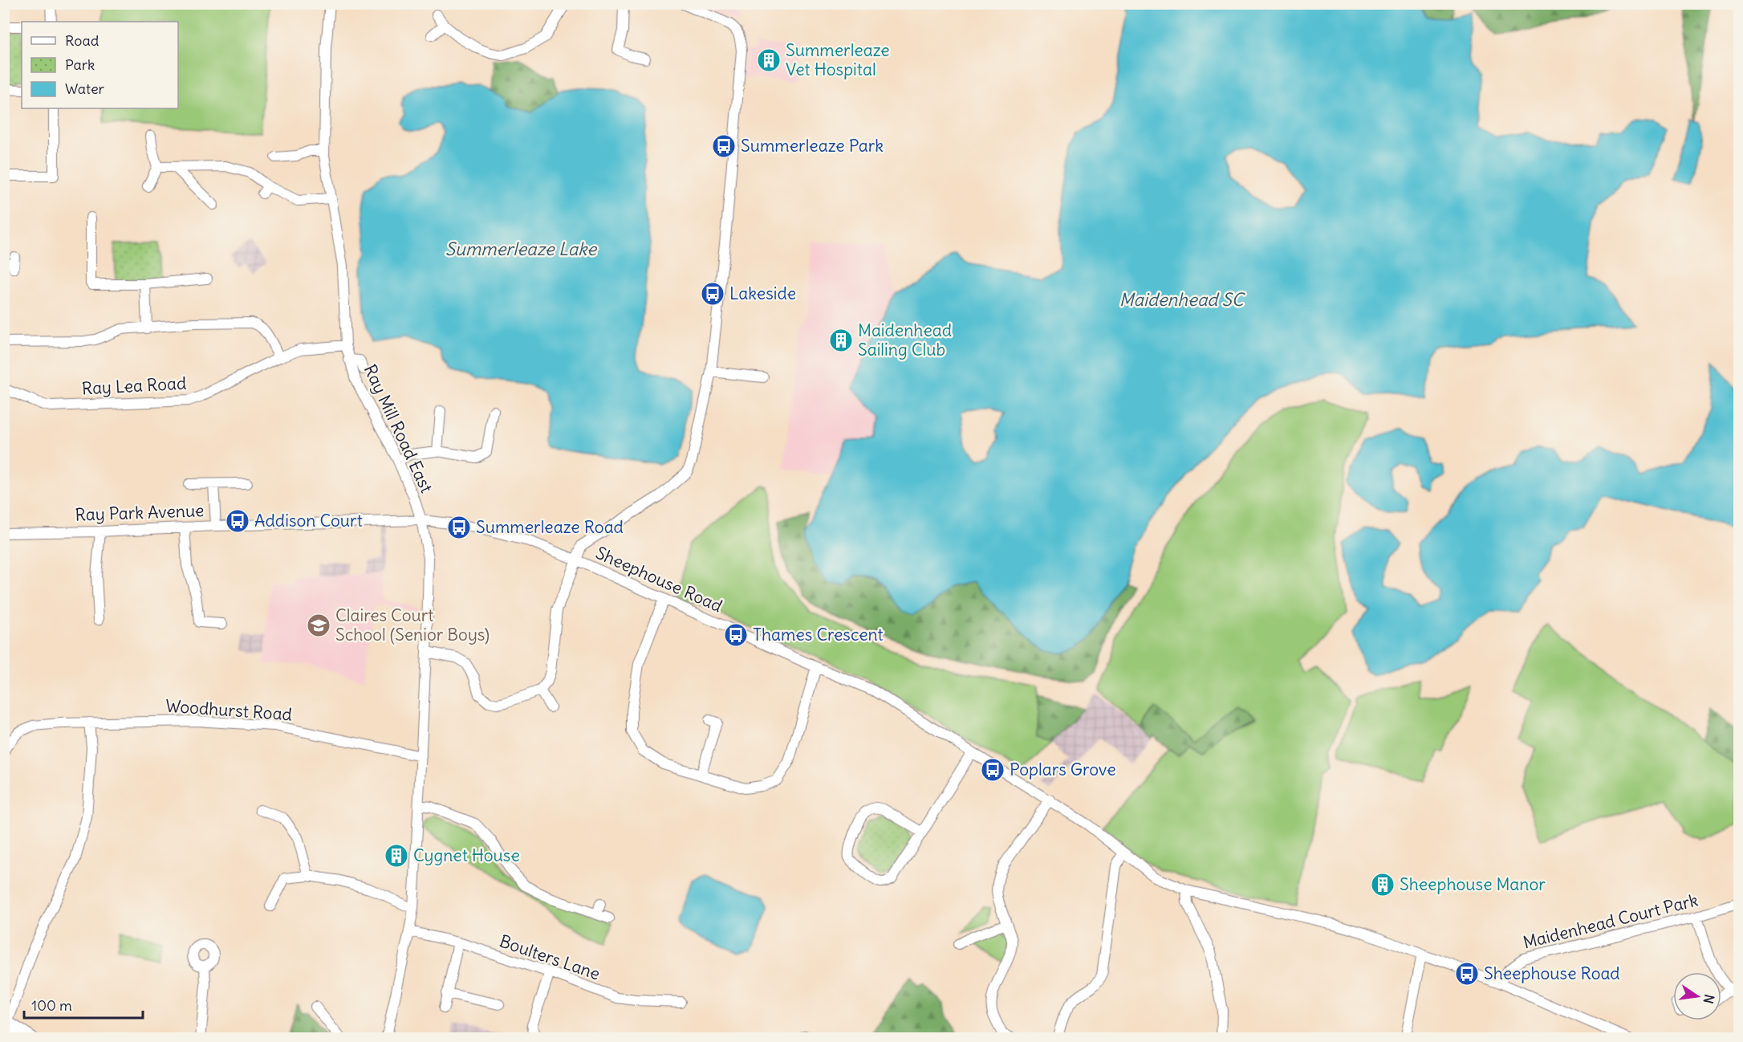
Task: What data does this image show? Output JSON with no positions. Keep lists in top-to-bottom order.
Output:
{
  "streets": {
    "street": [
      "Ray Lea Road",
      "Ray Mill Road East",
      "Ray Park Avenue",
      "Sheephouse Road",
      "Woodhurst Road",
      "Maidenhead Court Park",
      "Boulters Lane"
    ]
  },
  "crossings": [
    ["Ray Lea Road", "Ray Mill Road East"],
    ["Ray Mill Road East", "Ray Park Avenue"],
    ["Ray Mill Road East", "Sheephouse Road"],
    ["Ray Mill Road East", "Woodhurst Road"],
    ["Ray Mill Road East", "Boulters Lane"],
    ["Ray Park Avenue", "Sheephouse Road"],
    ["Sheephouse Road", "Maidenhead Court Park"]
  ],
  "water": ["Summerleaze Lake", "Maidenhead SC"],
  "places": {
    "building": [
      "Summerleaze Vet Hospital",
      "Maidenhead Sailing Club",
      "Cygnet House",
      "Sheephouse Manor"
    ],
    "bus stop": [
      "Summerleaze Park",
      "Lakeside",
      "Addison Court",
      "Summerleaze Road",
      "Thames Crescent",
      "Poplars Grove",
      "Sheephouse Road"
    ],
    "school or university": ["Claires Court School (Senior Boys)"]
  },
  "legend": ["Road", "Park", "Water"],
  "scale_bar": "100 m",
  "north": "right"
}
